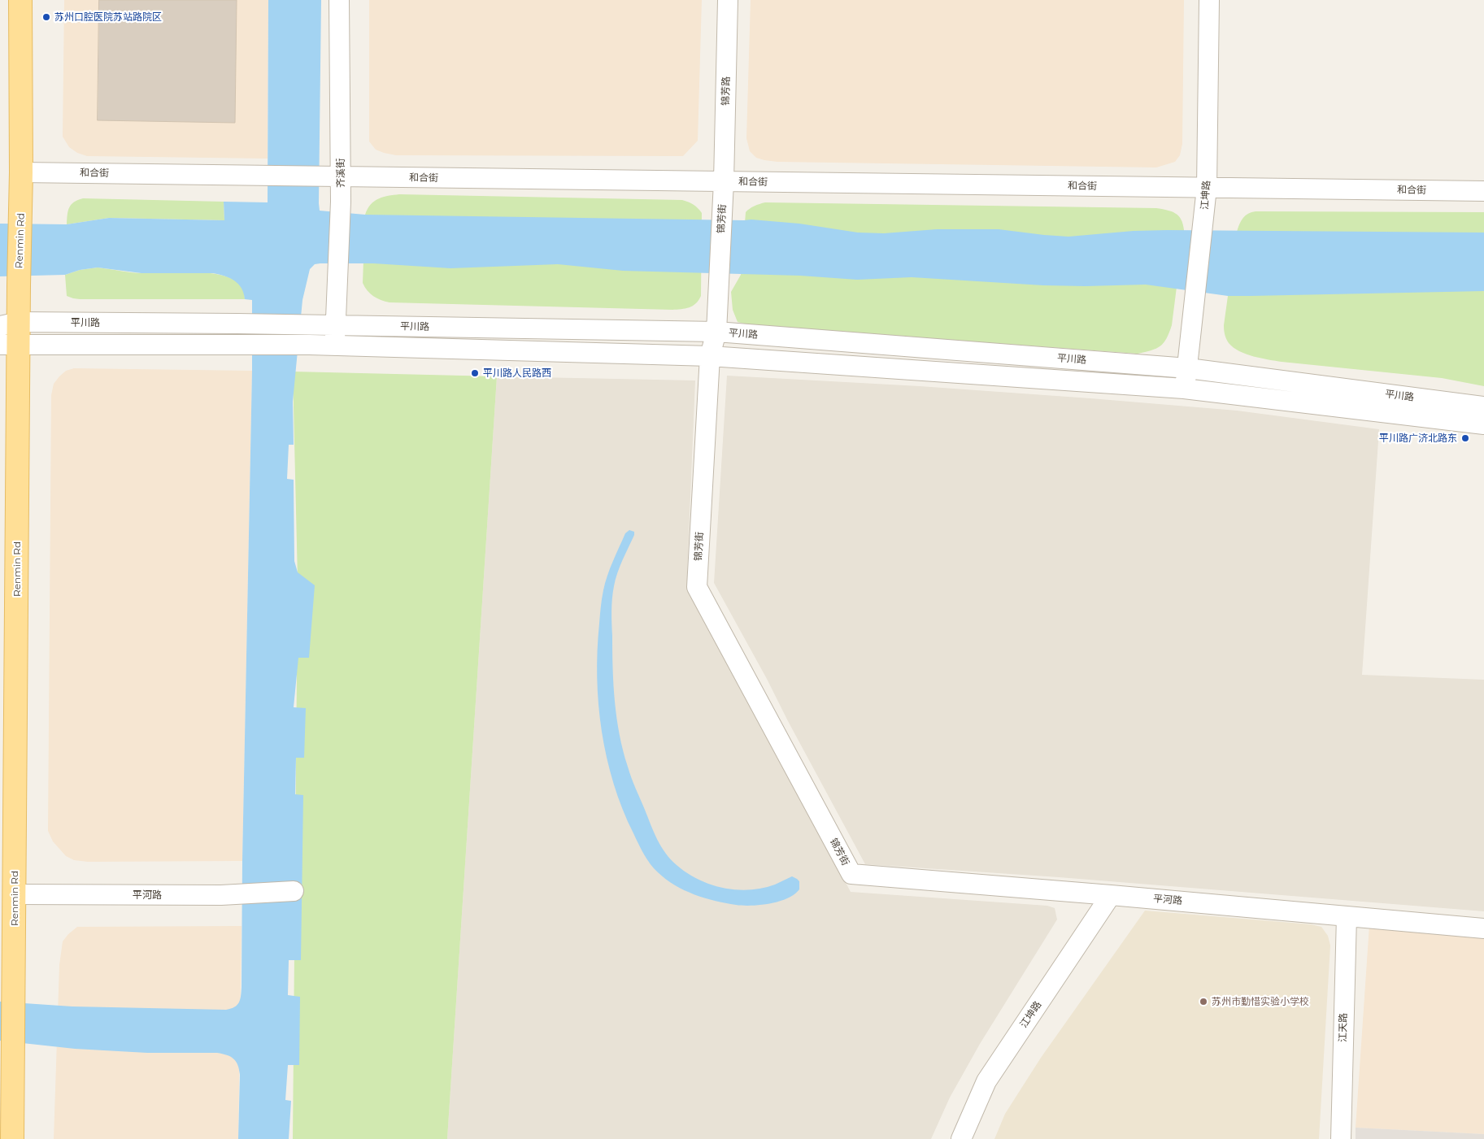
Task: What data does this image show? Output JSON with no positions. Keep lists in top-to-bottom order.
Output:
{
  "streets": {
    "main road": ["Renmin Rd"],
    "street": [
      "锦芳路",
      "和合街",
      "齐溪街",
      "江坤路",
      "锦芳街",
      "平川路",
      "平河路",
      "江天路"
    ]
  },
  "crossings": [
    ["锦芳路", "和合街"],
    ["锦芳路", "锦芳街"],
    ["和合街", "齐溪街"],
    ["和合街", "江坤路"],
    ["和合街", "锦芳街"],
    ["和合街", "Renmin Rd"],
    ["齐溪街", "平川路"],
    ["江坤路", "平川路"],
    ["江坤路", "平河路"],
    ["锦芳街", "平川路"],
    ["锦芳街", "平河路"],
    ["Renmin Rd", "平川路"],
    ["Renmin Rd", "平河路"],
    ["平河路", "江天路"]
  ],
  "places": [
    "苏州口腔医院苏站路院区",
    "平川路人民路西",
    "平川路广济北路东",
    "苏州市勤惜实验小学校"
  ]
}
